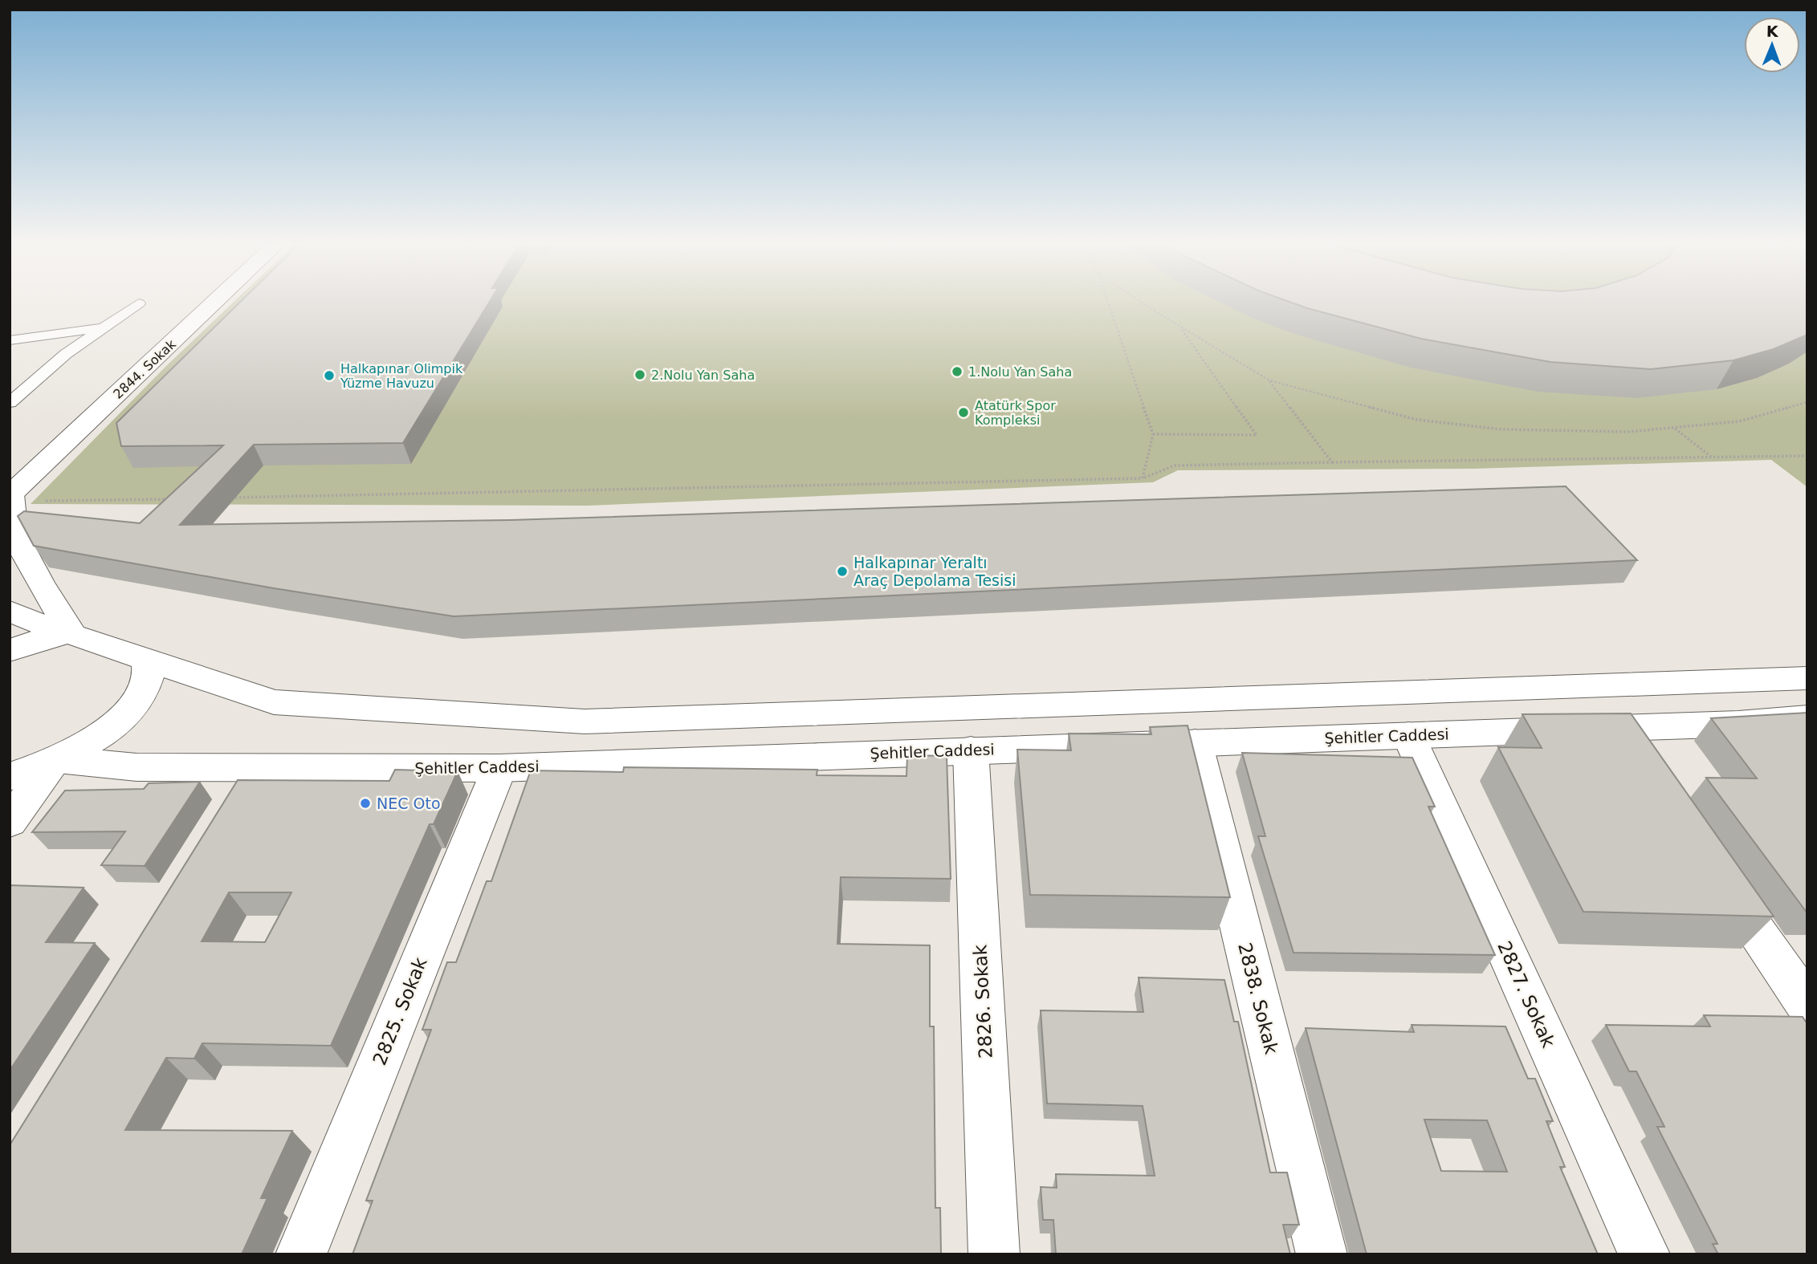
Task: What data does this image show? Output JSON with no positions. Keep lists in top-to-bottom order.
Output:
{
  "streets": {
    "main road": [
      "2844. Sokak",
      "Şehitler Caddesi",
      "2827. Sokak",
      "2838. Sokak",
      "2826. Sokak",
      "2825. Sokak"
    ]
  },
  "crossings": [
    ["Şehitler Caddesi", "2827. Sokak"],
    ["Şehitler Caddesi", "2838. Sokak"],
    ["Şehitler Caddesi", "2826. Sokak"],
    ["Şehitler Caddesi", "2825. Sokak"]
  ],
  "places": [
    "1.Nolu Yan Saha",
    "2.Nolu Yan Saha",
    "Halkapınar Olimpik Yüzme Havuzu",
    "Atatürk Spor Kompleksi",
    "Halkapınar Yeraltı Araç Depolama Tesisi",
    "NEC Oto"
  ],
  "north": "top"
}
